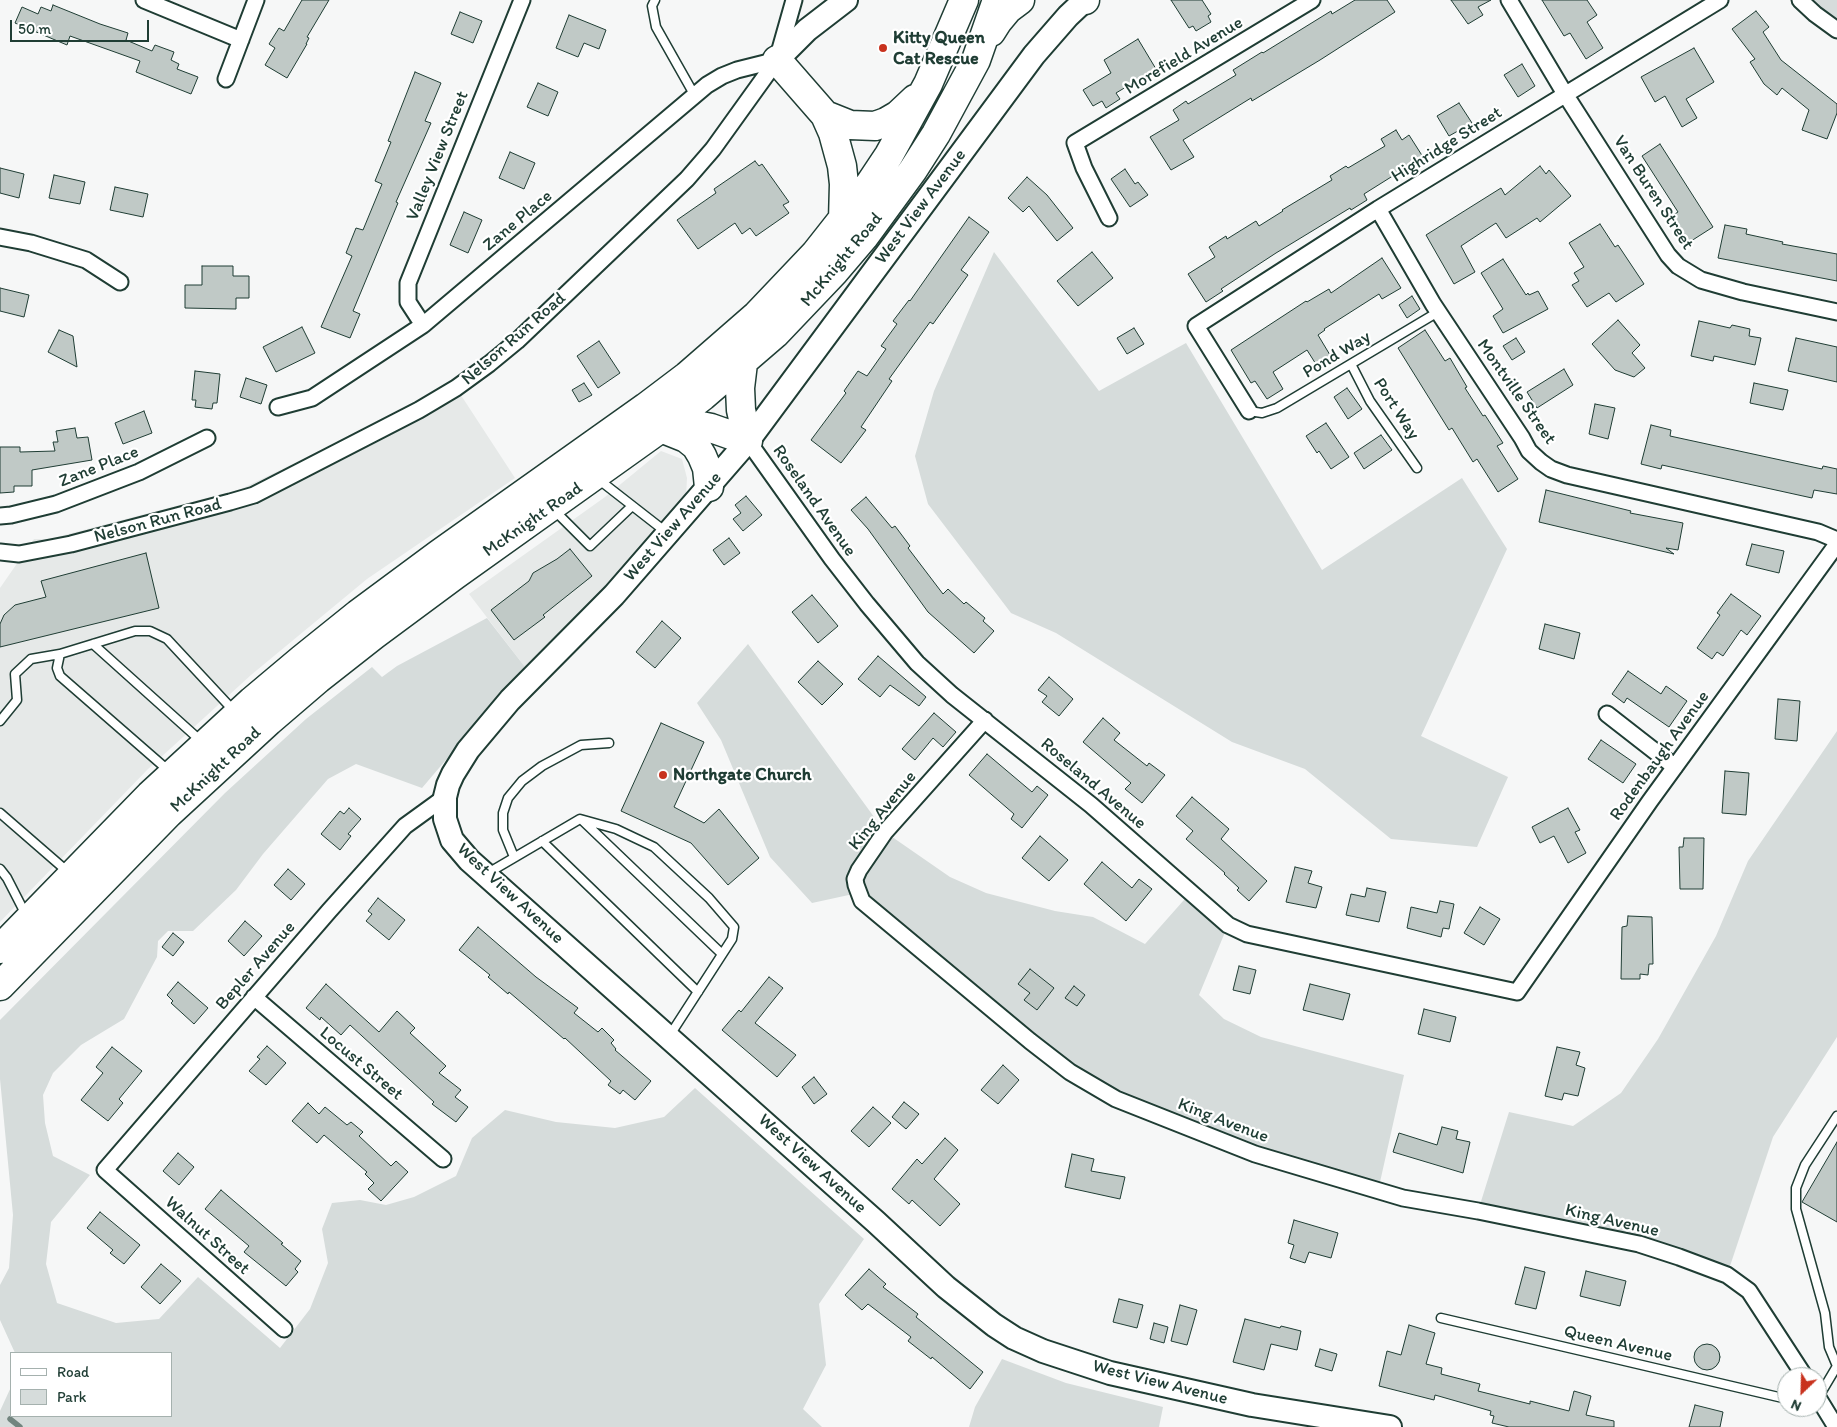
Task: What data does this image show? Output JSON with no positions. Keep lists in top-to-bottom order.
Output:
{
  "streets": {
    "highway": ["McKnight Road"],
    "street": [
      "Morefield Avenue",
      "Highridge Street",
      "Valley View Street",
      "Van Buren Street",
      "West View Avenue",
      "Zane Place",
      "Nelson Run Road",
      "Montville Street",
      "Roseland Avenue",
      "Rodenbaugh Avenue",
      "King Avenue",
      "Bepler Avenue",
      "Locust Street",
      "Walnut Street"
    ],
    "lane": ["Pond Way", "Port Way", "Queen Avenue"]
  },
  "crossings": [
    ["Highridge Street", "Van Buren Street"],
    ["Highridge Street", "Pond Way"],
    ["Highridge Street", "Montville Street"],
    ["Valley View Street", "Zane Place"],
    ["West View Avenue", "Roseland Avenue"],
    ["West View Avenue", "Bepler Avenue"],
    ["Zane Place", "Nelson Run Road"],
    ["Pond Way", "Montville Street"],
    ["Pond Way", "Port Way"],
    ["Roseland Avenue", "Rodenbaugh Avenue"],
    ["Roseland Avenue", "King Avenue"],
    ["Bepler Avenue", "Locust Street"],
    ["Bepler Avenue", "Walnut Street"]
  ],
  "places": ["Kitty Queen Cat Rescue", "Northgate Church"],
  "legend": ["Road", "Park"],
  "scale_bar": "50 m",
  "north": "bottom left"
}
